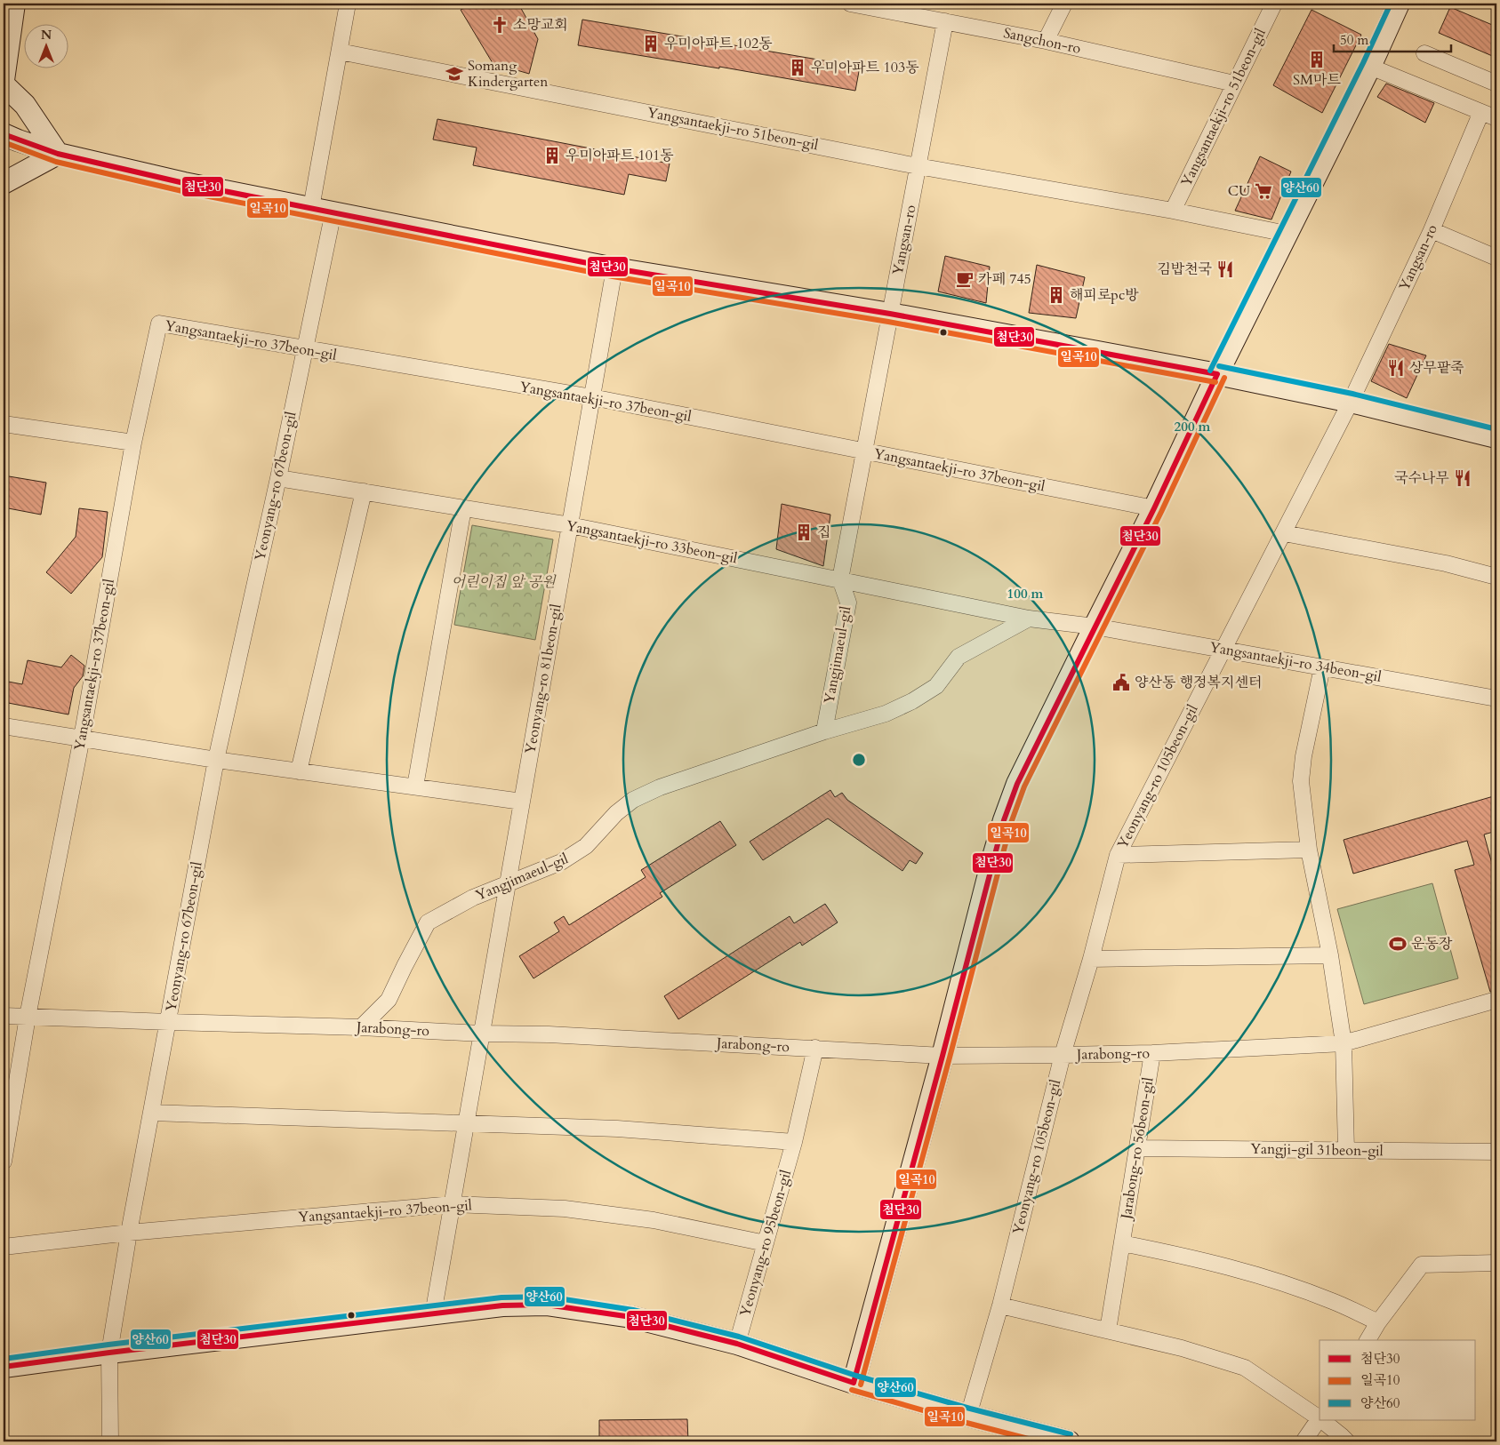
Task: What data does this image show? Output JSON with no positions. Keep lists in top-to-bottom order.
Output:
{
  "streets": {
    "street": [
      "Sangchon-ro",
      "Yangsantaekji-ro 51beon-gil",
      "Yangsan-ro",
      "Yangsantaekji-ro 37beon-gil",
      "Yeonyang-ro 67beon-gil",
      "Yangsantaekji-ro 33beon-gil",
      "Yangjimaeul-gil",
      "Yangsantaekji-ro 34beon-gil",
      "Yeonyang-ro 81beon-gil",
      "Yeonyang-ro 105beon-gil",
      "Jarabong-ro",
      "Jarabong-ro 56beon-gil",
      "Yangji-gil 31beon-gil",
      "Yeonyang-ro 95beon-gil"
    ]
  },
  "crossings": [
    ["Sangchon-ro", "Yangsantaekji-ro 51beon-gil"],
    ["Sangchon-ro", "Yangsan-ro"],
    ["Yangsantaekji-ro 51beon-gil", "Yangsan-ro"],
    ["Yangsan-ro", "Yangsantaekji-ro 37beon-gil"],
    ["Yangsan-ro", "Yeonyang-ro 105beon-gil"],
    ["Yangsantaekji-ro 37beon-gil", "Yeonyang-ro 67beon-gil"],
    ["Yangsantaekji-ro 37beon-gil", "Yeonyang-ro 81beon-gil"],
    ["Yangsantaekji-ro 37beon-gil", "Jarabong-ro"],
    ["Yangsantaekji-ro 37beon-gil", "Yeonyang-ro 95beon-gil"],
    ["Yeonyang-ro 67beon-gil", "Yangsantaekji-ro 33beon-gil"],
    ["Yeonyang-ro 67beon-gil", "Jarabong-ro"],
    ["Yangsantaekji-ro 33beon-gil", "Yangjimaeul-gil"],
    ["Yangsantaekji-ro 33beon-gil", "Yangsantaekji-ro 34beon-gil"],
    ["Yangsantaekji-ro 33beon-gil", "Yeonyang-ro 81beon-gil"],
    ["Yangjimaeul-gil", "Yeonyang-ro 81beon-gil"],
    ["Yangjimaeul-gil", "Jarabong-ro"],
    ["Yangsantaekji-ro 34beon-gil", "Yeonyang-ro 105beon-gil"],
    ["Yeonyang-ro 81beon-gil", "Jarabong-ro"],
    ["Yeonyang-ro 105beon-gil", "Jarabong-ro"],
    ["Jarabong-ro", "Jarabong-ro 56beon-gil"],
    ["Jarabong-ro", "Yeonyang-ro 95beon-gil"],
    ["Jarabong-ro 56beon-gil", "Yangji-gil 31beon-gil"]
  ],
  "parks": ["어린이집 앞 공원"],
  "places": {
    "church": ["소망교회"],
    "building": [
      "우미아파트 102동",
      "SM마트",
      "우미아파트 103동",
      "우미아파트 101동",
      "해피로pc방",
      "집"
    ],
    "school or university": ["Somang Kindergarten"],
    "supermarket": ["CU"],
    "restaurant": ["김밥천국", "상무팥죽", "국수나무"],
    "cafe": ["카페 745"],
    "public building": ["양산동 행정복지센터"],
    "sports": ["운동장"]
  },
  "lines": ["transit line 양산60", "transit line 첨단30", "transit line 일곡10"],
  "legend": ["첨단30", "일곡10", "양산60"],
  "scale_bar": "50 m",
  "north": "top",
  "rings": ["200 m", "100 m"]
}
